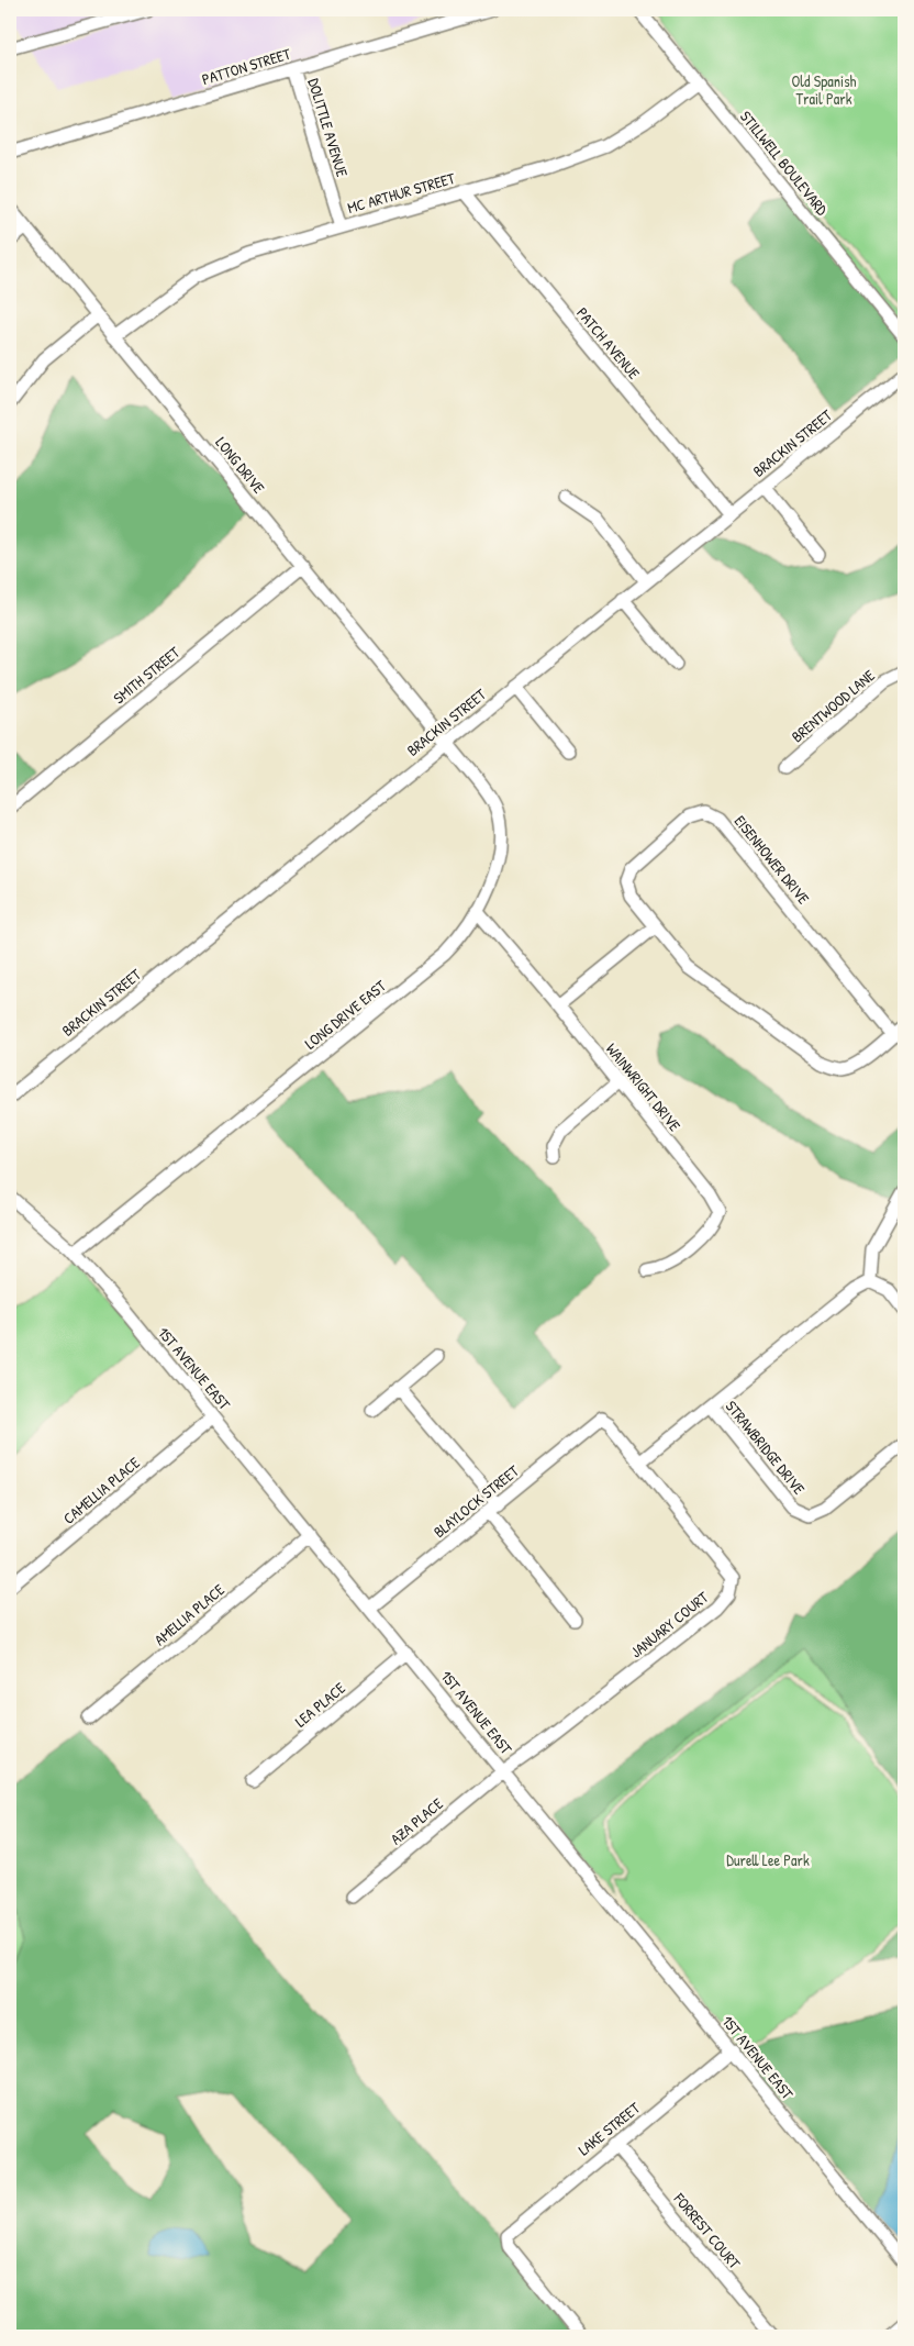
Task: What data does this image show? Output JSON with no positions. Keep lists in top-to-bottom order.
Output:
{
  "streets": {
    "street": [
      "PATTON STREET",
      "DOLITTLE AVENUE",
      "STILLWELL BOULEVARD",
      "MC ARTHUR STREET",
      "PATCH AVENUE",
      "BRACKIN STREET",
      "LONG DRIVE",
      "SMITH STREET",
      "BRENTWOOD LANE",
      "EISENHOWER DRIVE",
      "LONG DRIVE EAST",
      "WAINWRIGHT DRIVE",
      "1ST AVENUE EAST",
      "STRAWBRIDGE DRIVE",
      "CAMELLIA PLACE",
      "BLAYLOCK STREET",
      "AMELLIA PLACE",
      "JANUARY COURT",
      "LEA PLACE",
      "AZA PLACE",
      "LAKE STREET",
      "FORREST COURT"
    ]
  },
  "crossings": [
    ["PATTON STREET", "DOLITTLE AVENUE"],
    ["DOLITTLE AVENUE", "MC ARTHUR STREET"],
    ["STILLWELL BOULEVARD", "MC ARTHUR STREET"],
    ["MC ARTHUR STREET", "PATCH AVENUE"],
    ["MC ARTHUR STREET", "LONG DRIVE"],
    ["PATCH AVENUE", "BRACKIN STREET"],
    ["BRACKIN STREET", "LONG DRIVE"],
    ["BRACKIN STREET", "LONG DRIVE EAST"],
    ["LONG DRIVE", "SMITH STREET"],
    ["LONG DRIVE", "LONG DRIVE EAST"],
    ["LONG DRIVE EAST", "WAINWRIGHT DRIVE"],
    ["LONG DRIVE EAST", "1ST AVENUE EAST"],
    ["1ST AVENUE EAST", "CAMELLIA PLACE"],
    ["1ST AVENUE EAST", "BLAYLOCK STREET"],
    ["1ST AVENUE EAST", "AMELLIA PLACE"],
    ["1ST AVENUE EAST", "JANUARY COURT"],
    ["1ST AVENUE EAST", "LEA PLACE"],
    ["1ST AVENUE EAST", "AZA PLACE"],
    ["1ST AVENUE EAST", "LAKE STREET"],
    ["STRAWBRIDGE DRIVE", "JANUARY COURT"],
    ["BLAYLOCK STREET", "JANUARY COURT"],
    ["JANUARY COURT", "AZA PLACE"],
    ["LAKE STREET", "FORREST COURT"]
  ],
  "parks": ["Old Spanish Trail Park", "Durell Lee Park"]
}
